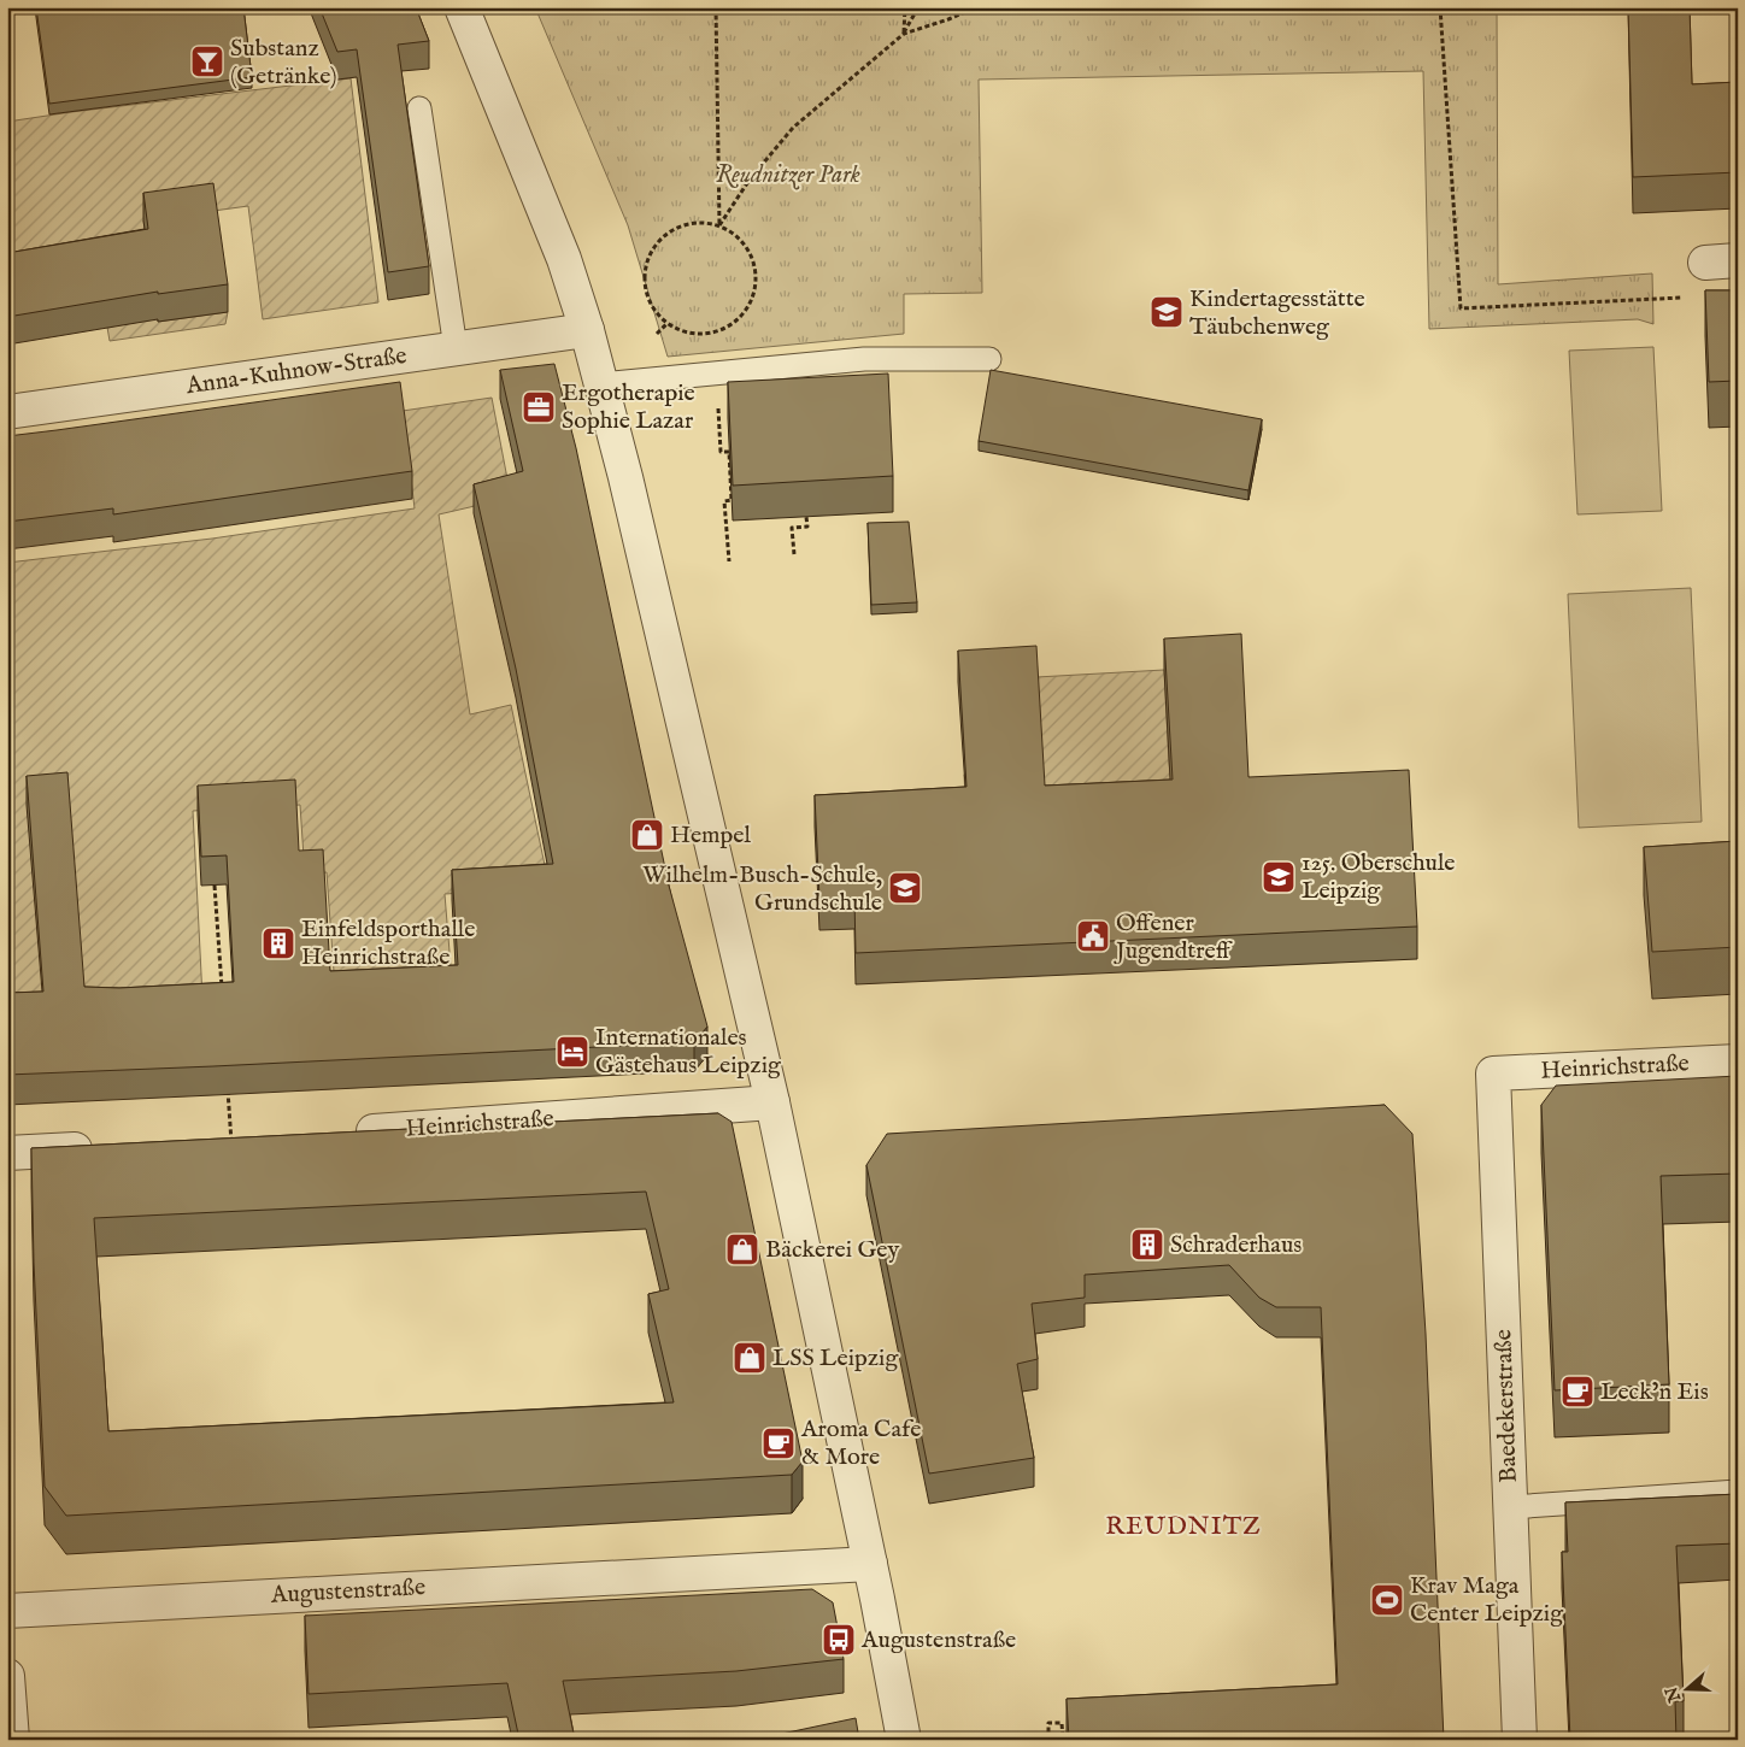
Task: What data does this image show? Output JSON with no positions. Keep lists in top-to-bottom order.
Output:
{
  "streets": {
    "street": [
      "Anna-Kuhnow-Straße",
      "Heinrichstraße",
      "Baedekerstraße",
      "Augustenstraße"
    ]
  },
  "crossings": [
    ["Heinrichstraße", "Baedekerstraße"]
  ],
  "districts": ["REUDNITZ"],
  "parks": ["Reudnitzer Park"],
  "places": {
    "bar": ["Substanz (Getränke)"],
    "school or university": ["Kindertagesstätte Täubchenweg", "125. Oberschule Leipzig", "Wilhelm-Busch-Schule, Grundschule"],
    "office": ["Ergotherapie Sophie Lazar"],
    "shop": ["Hempel", "Bäckerei Gey", "LSS Leipzig"],
    "public building": ["Offener Jugendtreff"],
    "building": ["Einfeldsporthalle Heinrichstraße", "Schraderhaus"],
    "hotel": ["Internationales Gästehaus Leipzig"],
    "cafe": ["Leck’n Eis", "Aroma Cafe & More"],
    "sports": ["Krav Maga Center Leipzig"],
    "bus stop": ["Augustenstraße"]
  },
  "north": "left"
}
